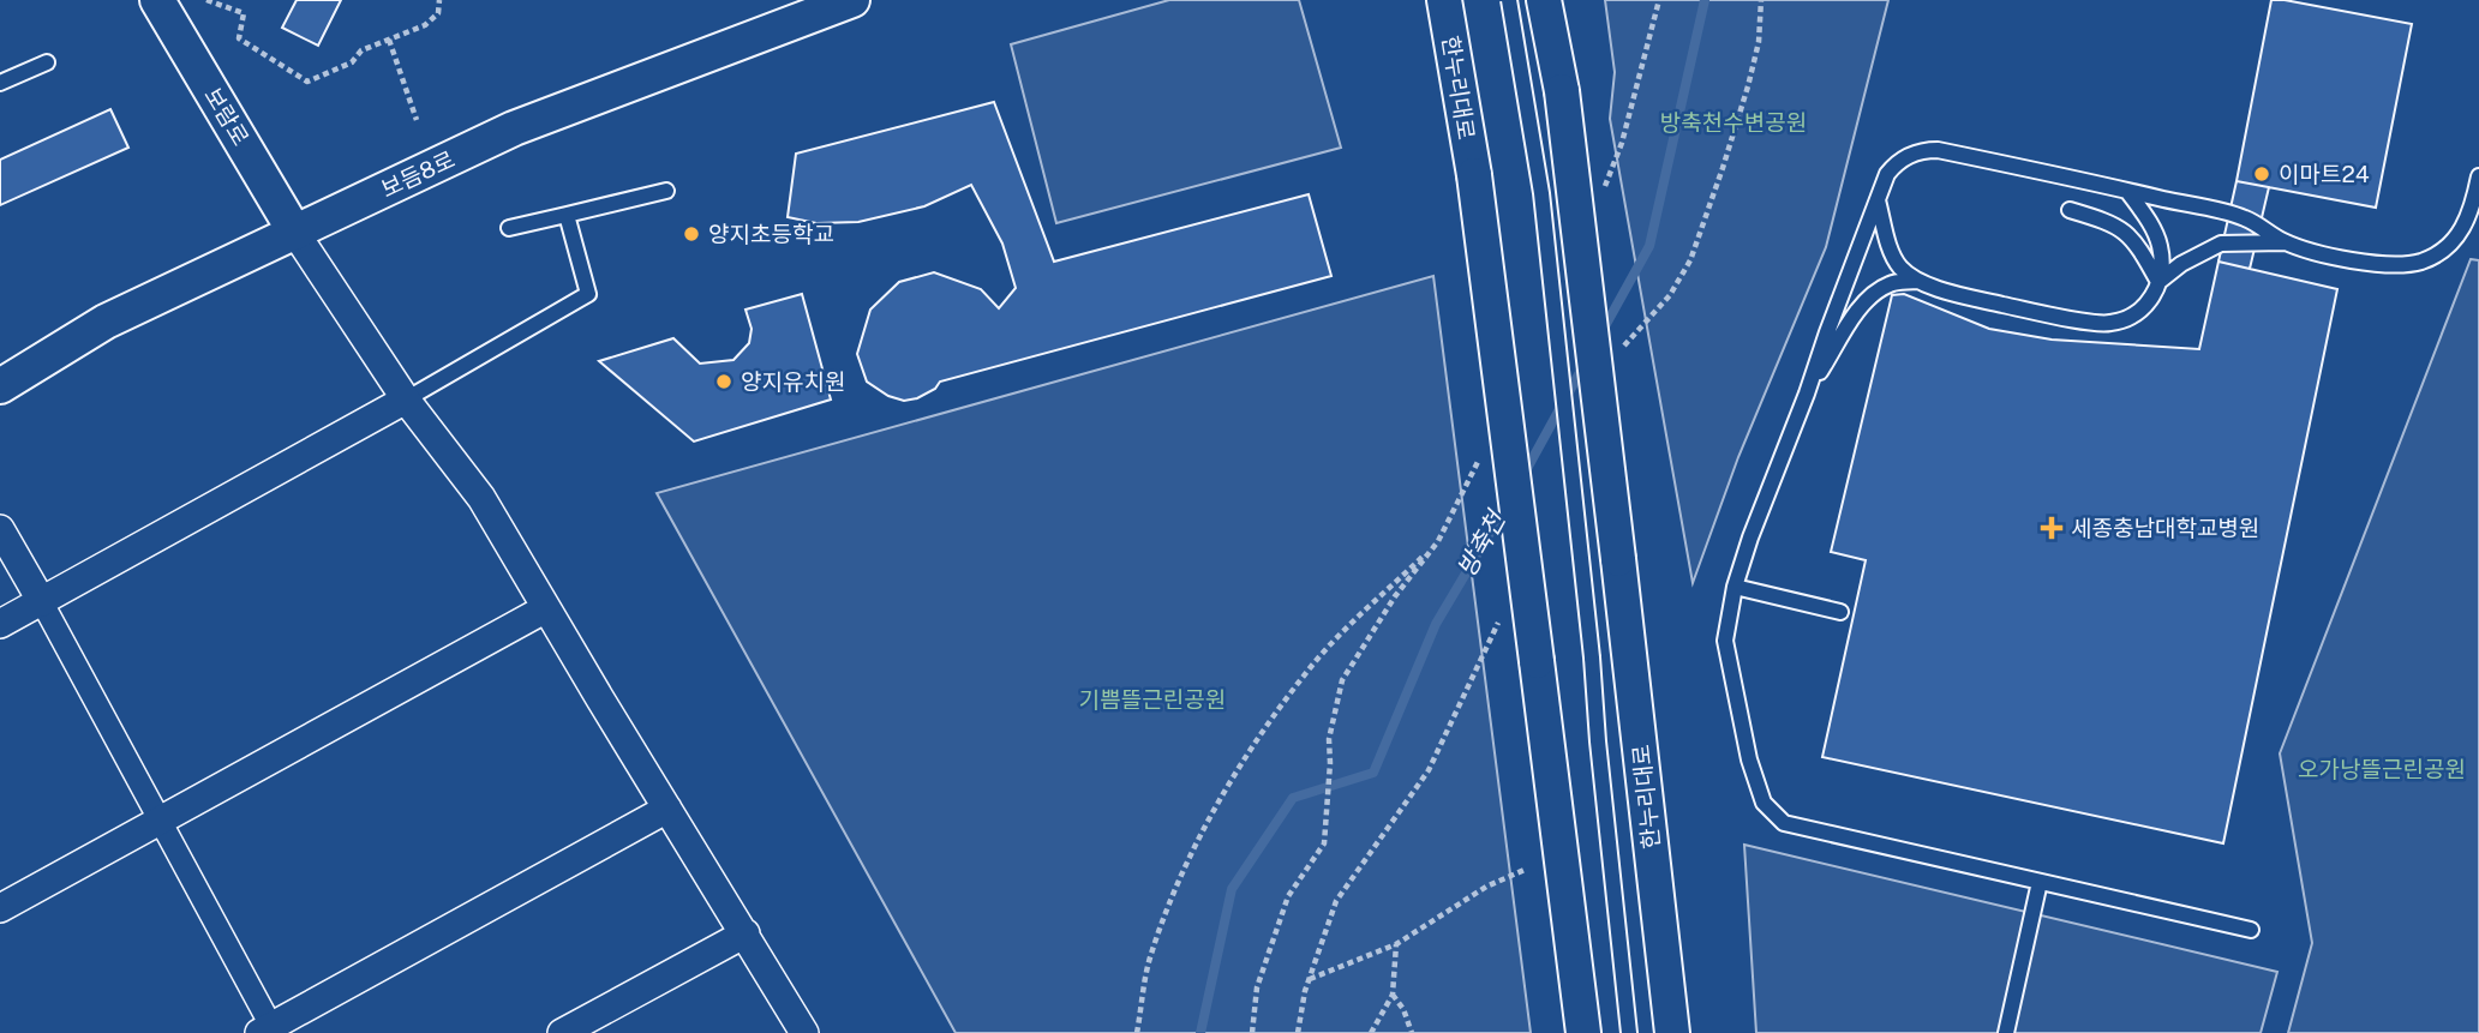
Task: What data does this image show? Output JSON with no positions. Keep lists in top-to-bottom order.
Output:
{
  "streets": {
    "street": ["한누리대로", "보람로", "보듬8로"]
  },
  "crossings": [
    ["보람로", "보듬8로"]
  ],
  "water": ["방축천"],
  "parks": ["방축천수변공원", "기쁨뜰근린공원", "오가낭뜰근린공원"],
  "places": {
    "other": ["이마트24", "양지초등학교", "양지유치원"],
    "health": ["세종충남대학교병원"]
  }
}
